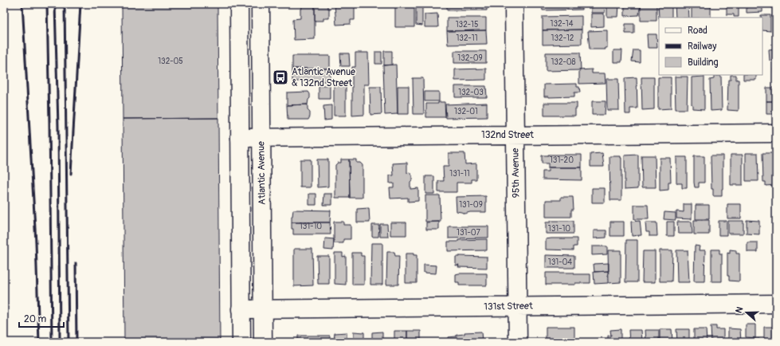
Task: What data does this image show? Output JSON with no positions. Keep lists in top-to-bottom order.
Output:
{
  "streets": {
    "street": [
      "132nd Street",
      "Atlantic Avenue",
      "95th Avenue",
      "131st Street"
    ]
  },
  "crossings": [
    ["132nd Street", "Atlantic Avenue"],
    ["132nd Street", "95th Avenue"],
    ["Atlantic Avenue", "131st Street"],
    ["95th Avenue", "131st Street"]
  ],
  "places": {
    "bus stop": ["Atlantic Avenue & 132nd Street"]
  },
  "house_numbers": [
    "132-14",
    "132-15",
    "132-11",
    "132-12",
    "132-09",
    "132-05",
    "132-08",
    "132-03",
    "132-01",
    "131-20",
    "131-11",
    "131-09",
    "131-10",
    "131-10",
    "131-07",
    "131-04"
  ],
  "legend": ["Road", "Railway", "Building"],
  "scale_bar": "20 m",
  "north": "left"
}
